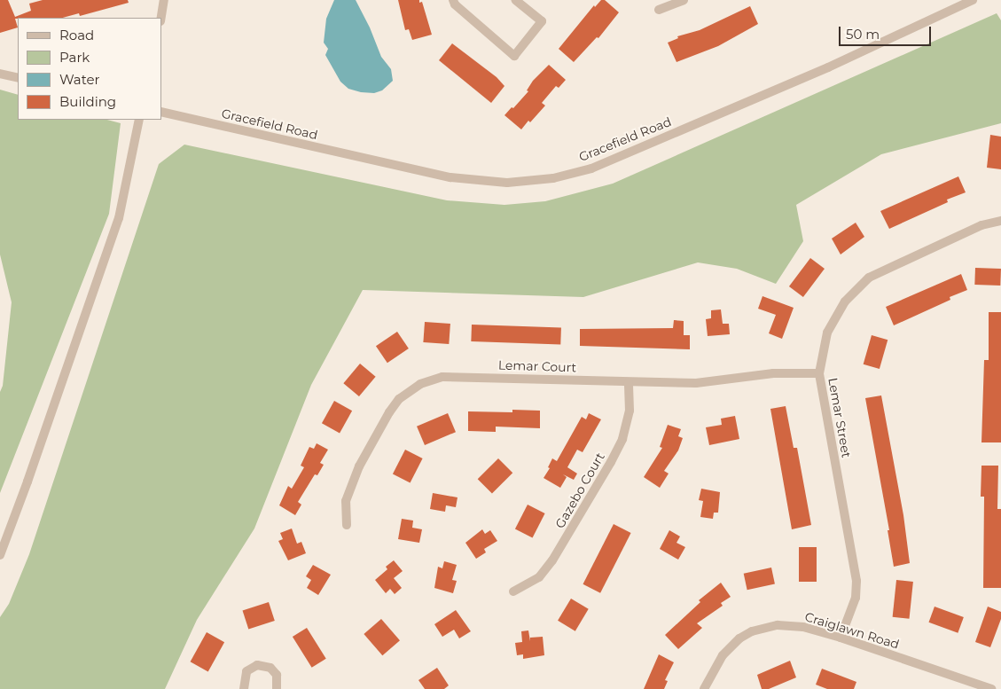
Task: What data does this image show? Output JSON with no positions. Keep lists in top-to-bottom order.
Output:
{
  "streets": {
    "street": [
      "Gracefield Road",
      "Lemar Court",
      "Lemar Street",
      "Gazebo Court",
      "Craiglawn Road"
    ]
  },
  "crossings": [
    ["Lemar Court", "Lemar Street"],
    ["Lemar Court", "Gazebo Court"],
    ["Lemar Street", "Craiglawn Road"]
  ],
  "legend": [
    "Road",
    "Park",
    "Water",
    "Building"
  ],
  "scale_bar": "50 m"
}
